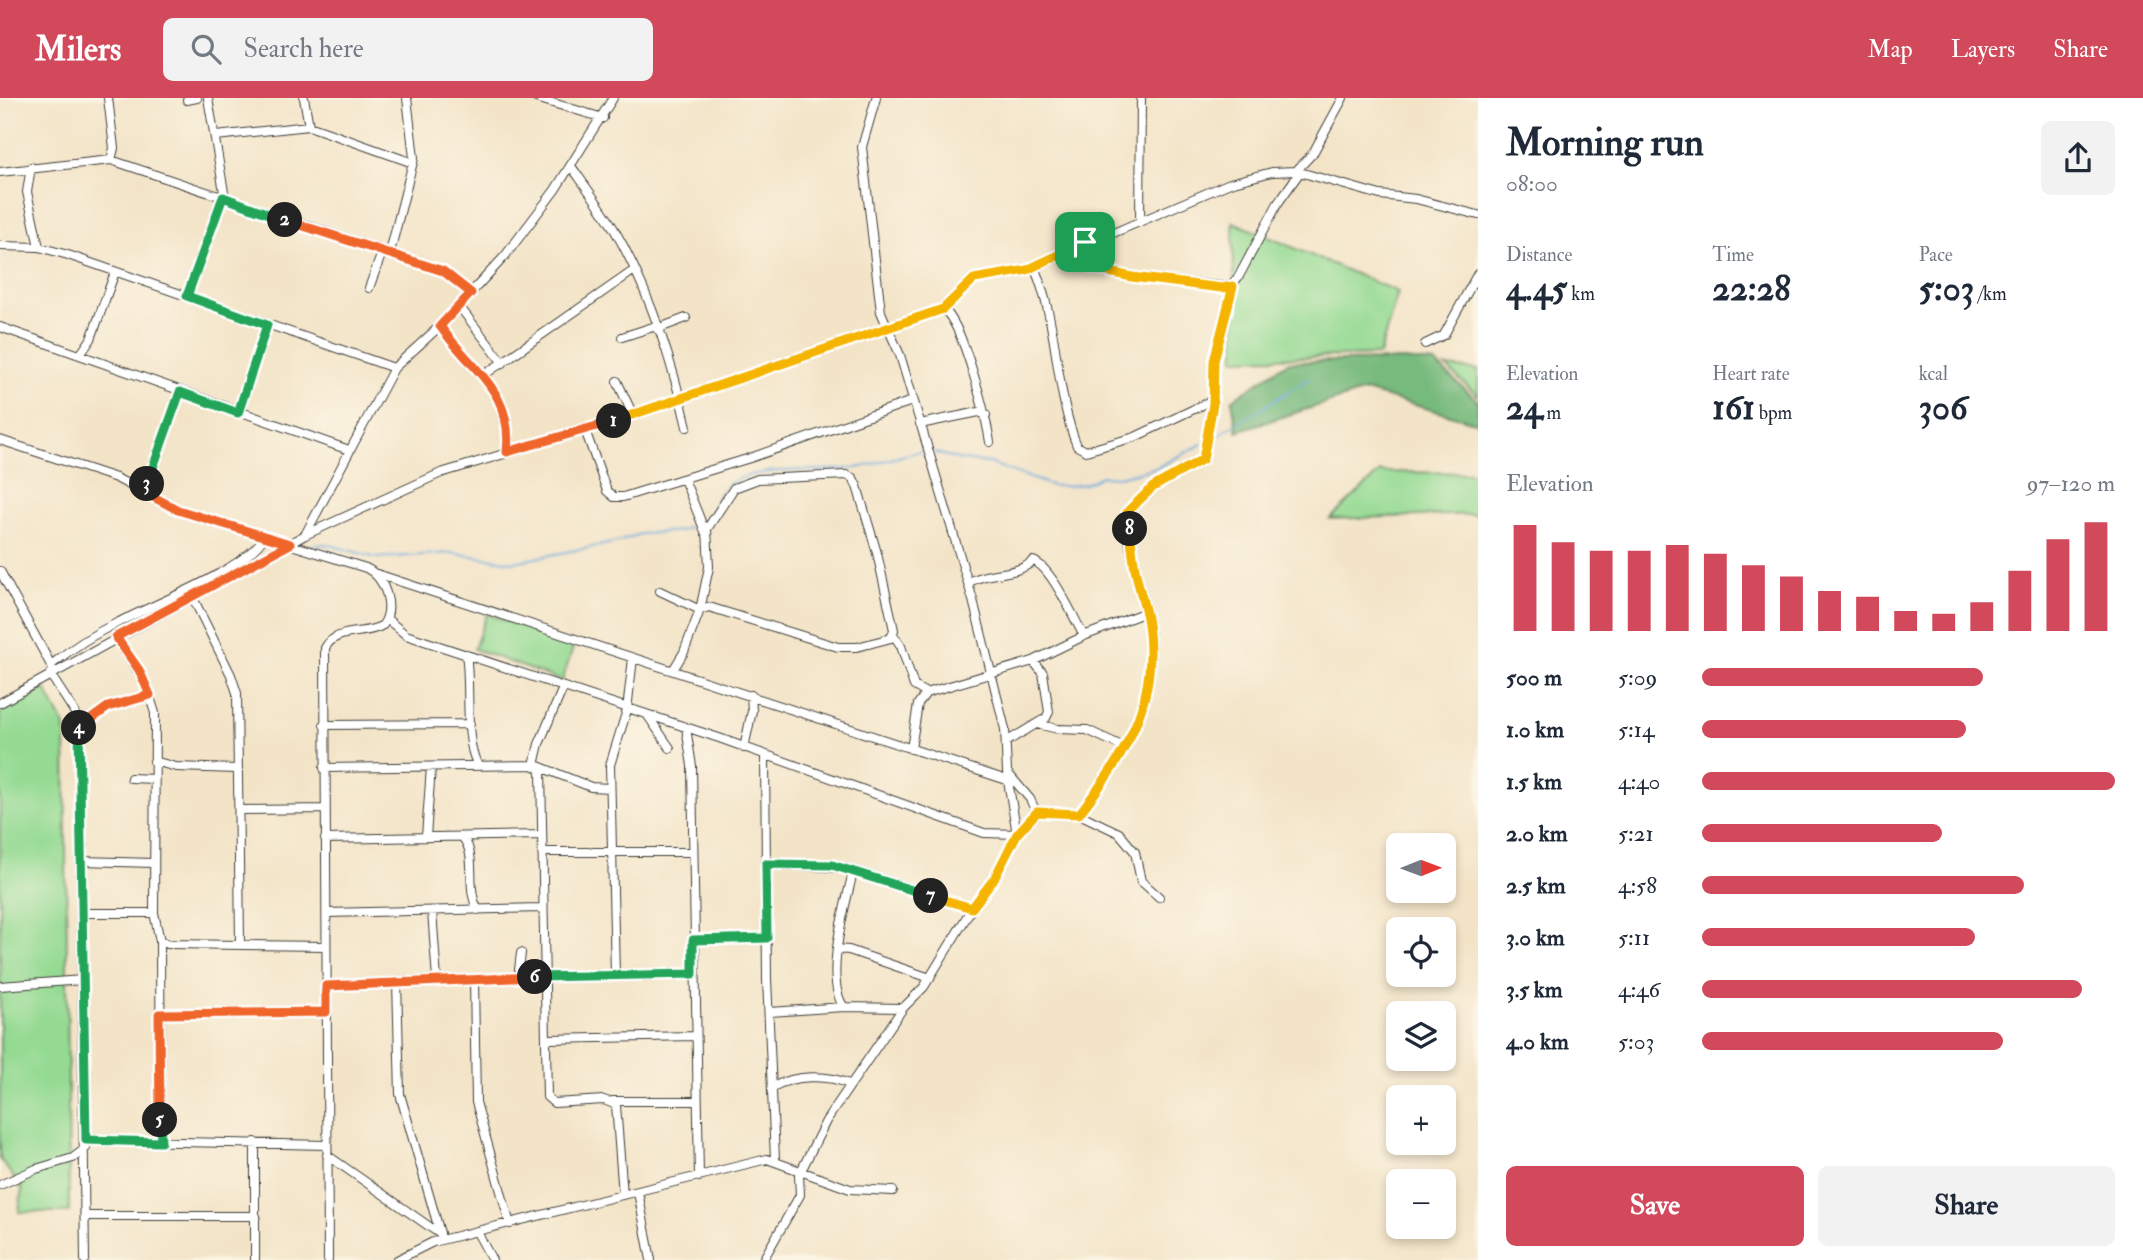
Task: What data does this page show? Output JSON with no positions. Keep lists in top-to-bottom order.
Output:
{
  "north": "right",
  "page": {
    "header": "Milers",
    "search": "Search here",
    "nav": ["Map", "Layers", "Share"],
    "heading": ["Morning run", "08:00"],
    "pins": [
      "2",
      "1",
      "3",
      "8",
      "4",
      "7",
      "6",
      "5"
    ],
    "stats": [
      ["Distance", "4.45 km"],
      ["Time", "22:28"],
      ["Pace", "5:03 /km"],
      ["Elevation", "24 m"],
      ["Heart rate", "161 bpm"],
      ["kcal", "306"]
    ],
    "chart": ["Elevation", "97–120 m"],
    "list": [
      {
        "name": "500 m",
        "note": "5:09"
      },
      {
        "name": "1.0 km",
        "note": "5:14"
      },
      {
        "name": "1.5 km",
        "note": "4:40"
      },
      {
        "name": "2.0 km",
        "note": "5:21"
      },
      {
        "name": "2.5 km",
        "note": "4:58"
      },
      {
        "name": "3.0 km",
        "note": "5:11"
      },
      {
        "name": "3.5 km",
        "note": "4:46"
      },
      {
        "name": "4.0 km",
        "note": "5:03"
      }
    ],
    "map_buttons": ["+", "−"],
    "buttons": ["Save", "Share"]
  }
}
